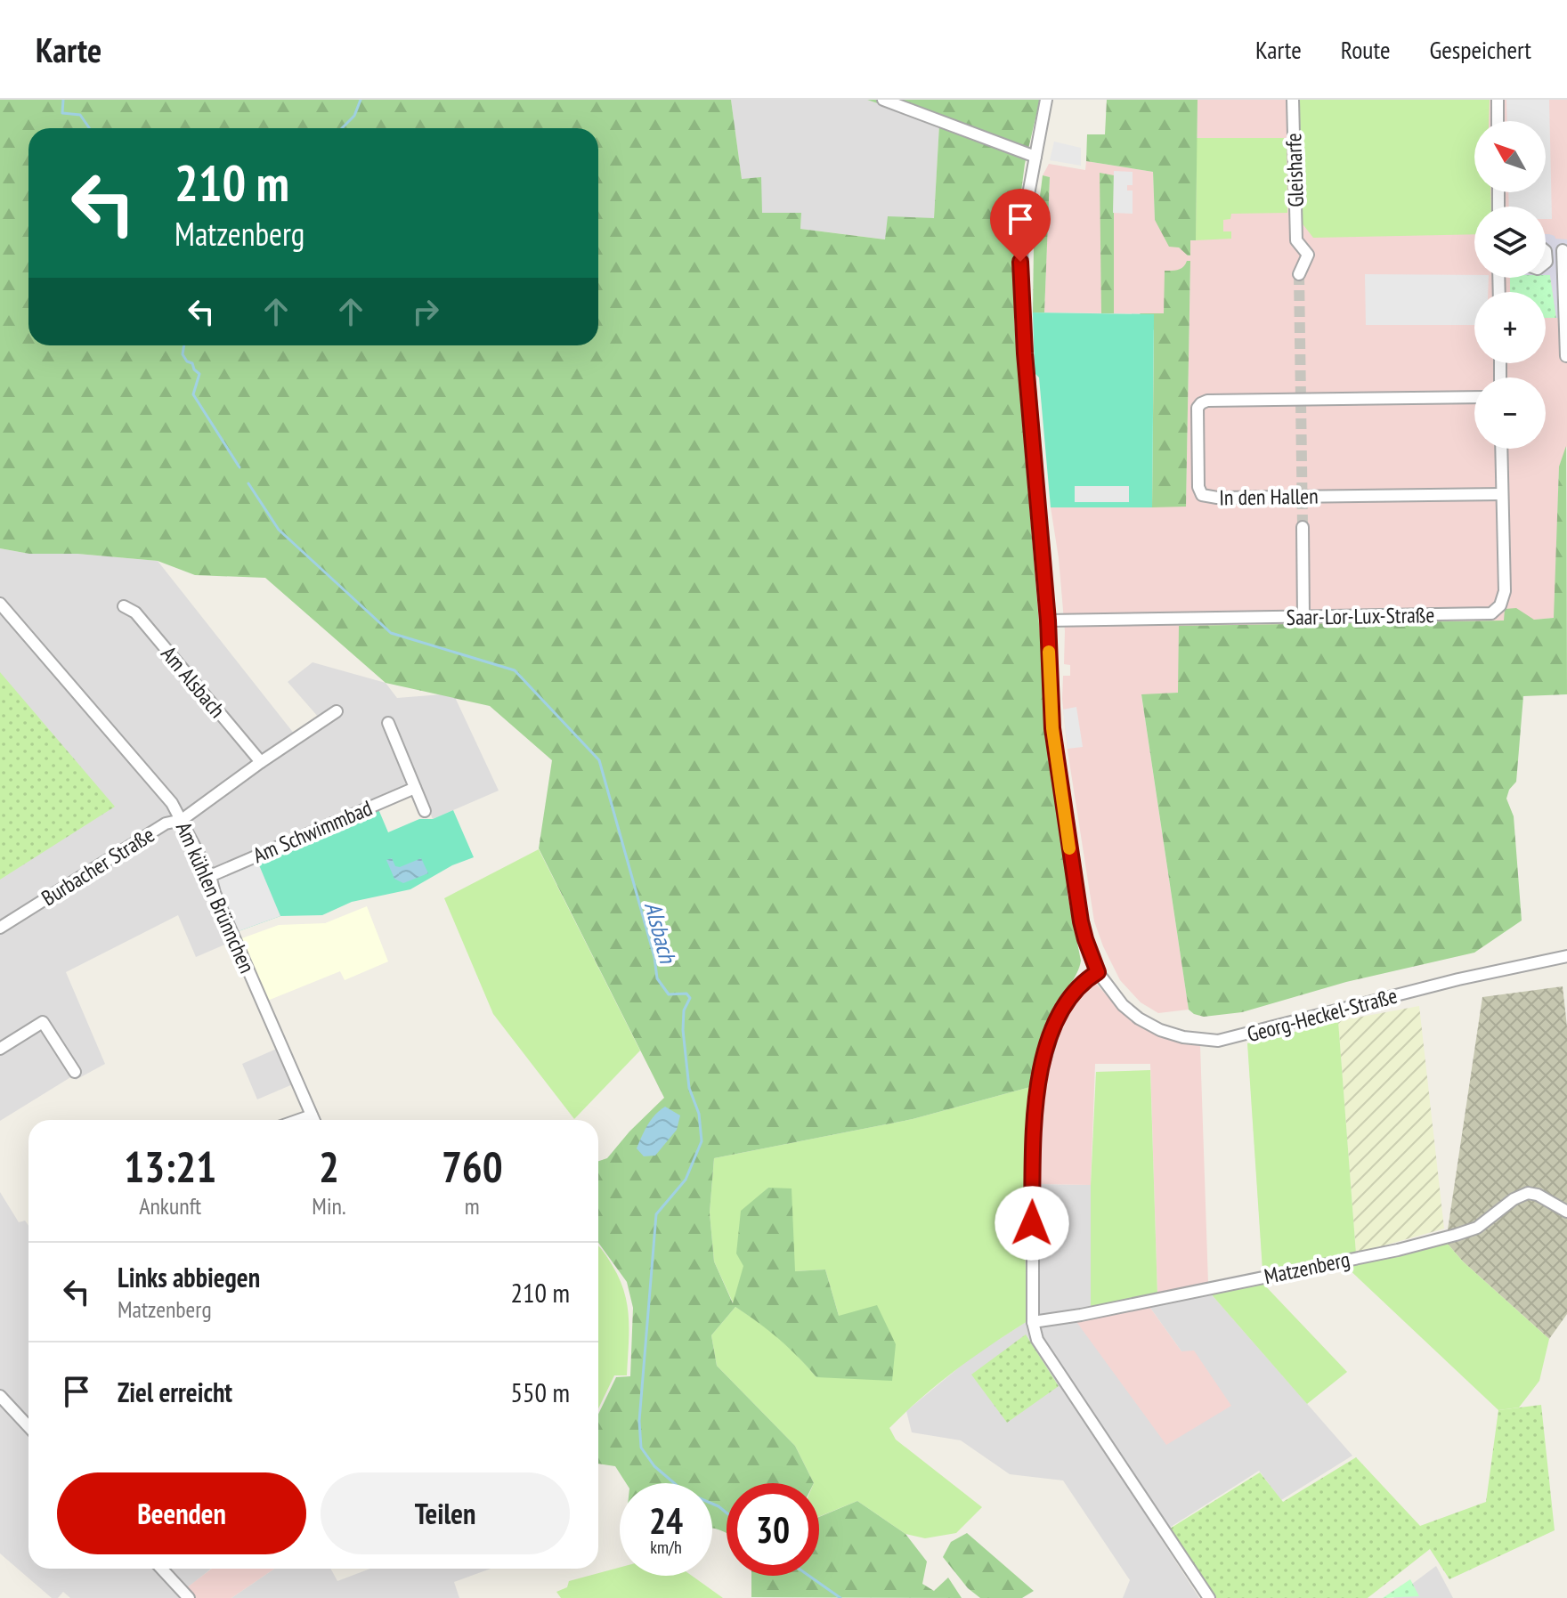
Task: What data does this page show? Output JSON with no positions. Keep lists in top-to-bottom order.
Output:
{
  "streets": {
    "street": [
      "Gleisharfe",
      "In den Hallen",
      "Saar-Lor-Lux-Straße",
      "Am Alsbach",
      "Am Schwimmbad",
      "Burbacher Straße",
      "Am kühlen Brünnchen",
      "Georg-Heckel-Straße",
      "Matzenberg"
    ]
  },
  "crossings": [
    ["In den Hallen", "Saar-Lor-Lux-Straße"],
    ["Am Alsbach", "Burbacher Straße"],
    ["Am Schwimmbad", "Am kühlen Brünnchen"],
    ["Burbacher Straße", "Am kühlen Brünnchen"]
  ],
  "water": ["Alsbach"],
  "north": "top left",
  "page": {
    "header": "Karte",
    "nav": ["Karte", "Route", "Gespeichert"],
    "map_buttons": ["+", "−"],
    "turn": ["210 m", "Matzenberg"],
    "eta": [
      "13:21",
      "Ankunft",
      "2",
      "Min.",
      "760",
      "m"
    ],
    "list": [
      {
        "name": "Links abbiegen",
        "note": "Matzenberg",
        "value": "210 m"
      },
      {
        "name": "Ziel erreicht",
        "value": "550 m"
      }
    ],
    "buttons": ["Beenden", "Teilen"],
    "speed": "24 km/h",
    "limit": "30"
  }
}
